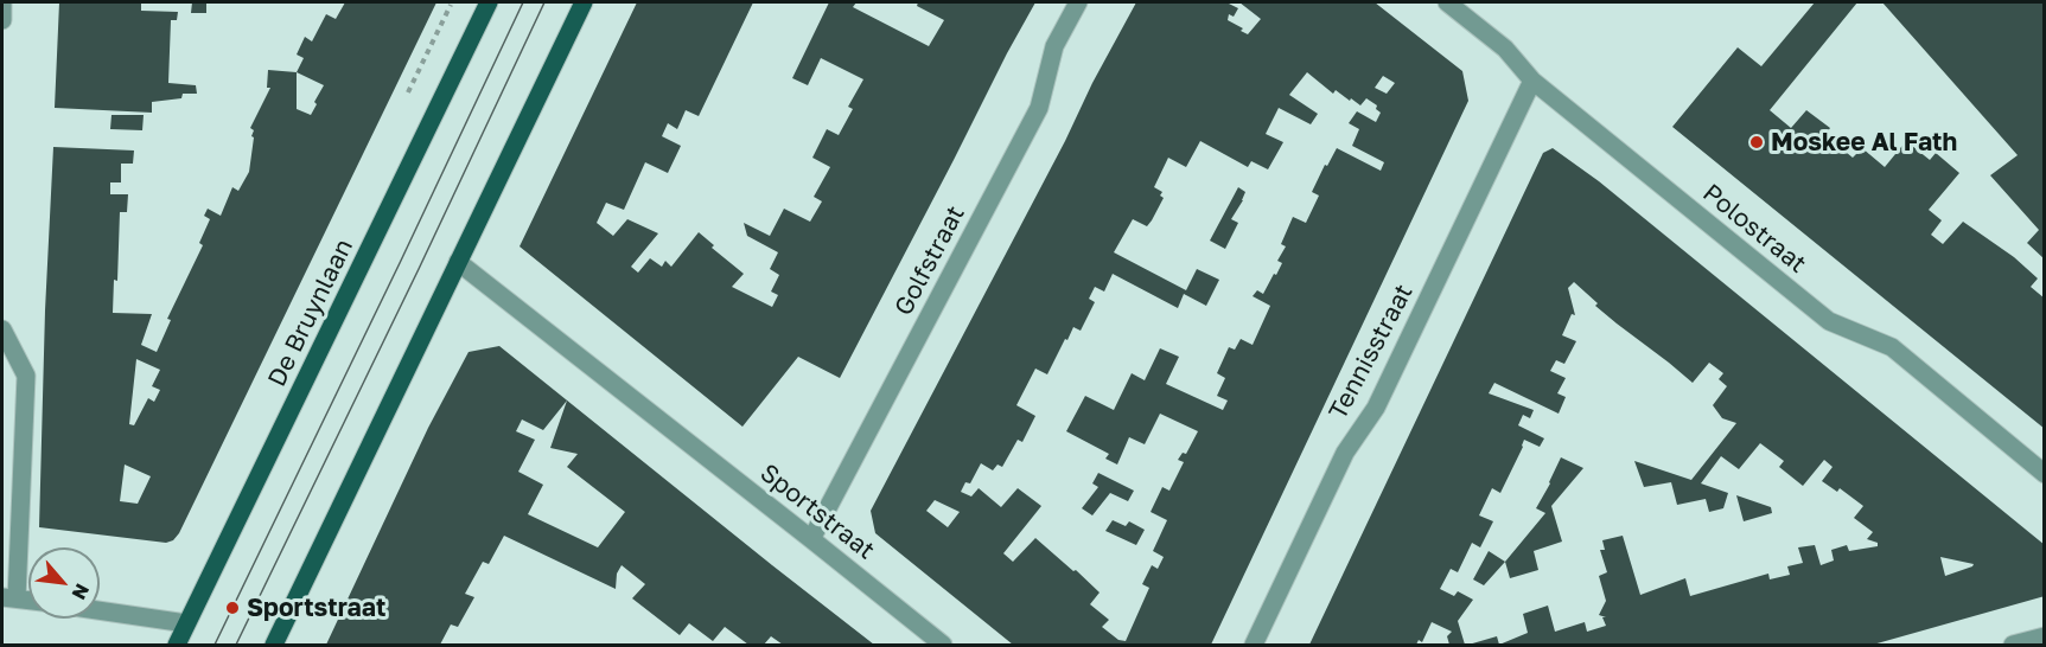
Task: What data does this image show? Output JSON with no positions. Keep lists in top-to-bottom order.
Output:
{
  "streets": {
    "main road": ["De Bruynlaan"],
    "street": [
      "Polostraat",
      "Golfstraat",
      "Tennisstraat",
      "Sportstraat"
    ]
  },
  "crossings": [
    ["Polostraat", "Tennisstraat"],
    ["Golfstraat", "Sportstraat"]
  ],
  "places": ["Moskee Al Fath", "Sportstraat"],
  "north": "bottom right"
}
